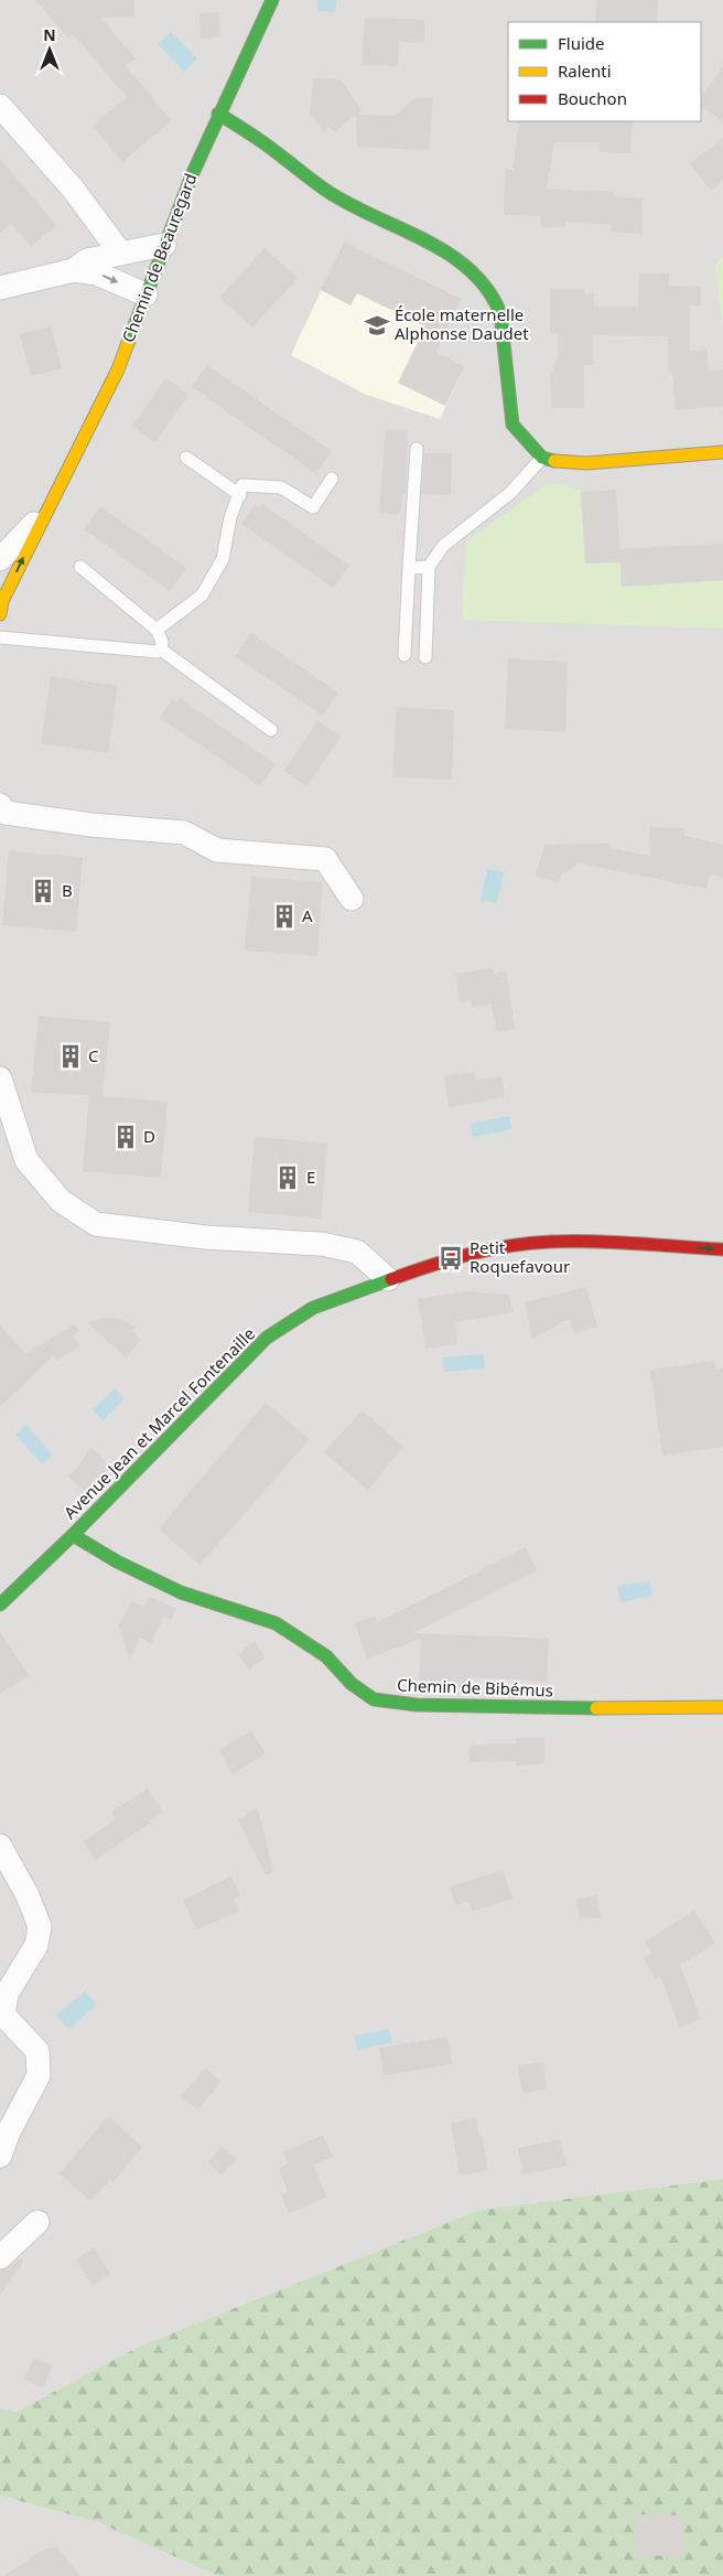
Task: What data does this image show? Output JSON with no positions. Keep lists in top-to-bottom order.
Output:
{
  "streets": {
    "street": ["Chemin de Beauregard", "Avenue Jean et Marcel Fontenaille", "Chemin de Bibémus"]
  },
  "crossings": [
    ["Avenue Jean et Marcel Fontenaille", "Chemin de Bibémus"]
  ],
  "places": {
    "school or university": ["École maternelle Alphonse Daudet"],
    "building": [
      "B",
      "A",
      "C",
      "D",
      "E"
    ],
    "bus stop": ["Petit Roquefavour"]
  },
  "legend": ["Fluide", "Ralenti", "Bouchon"],
  "north": "top"
}
